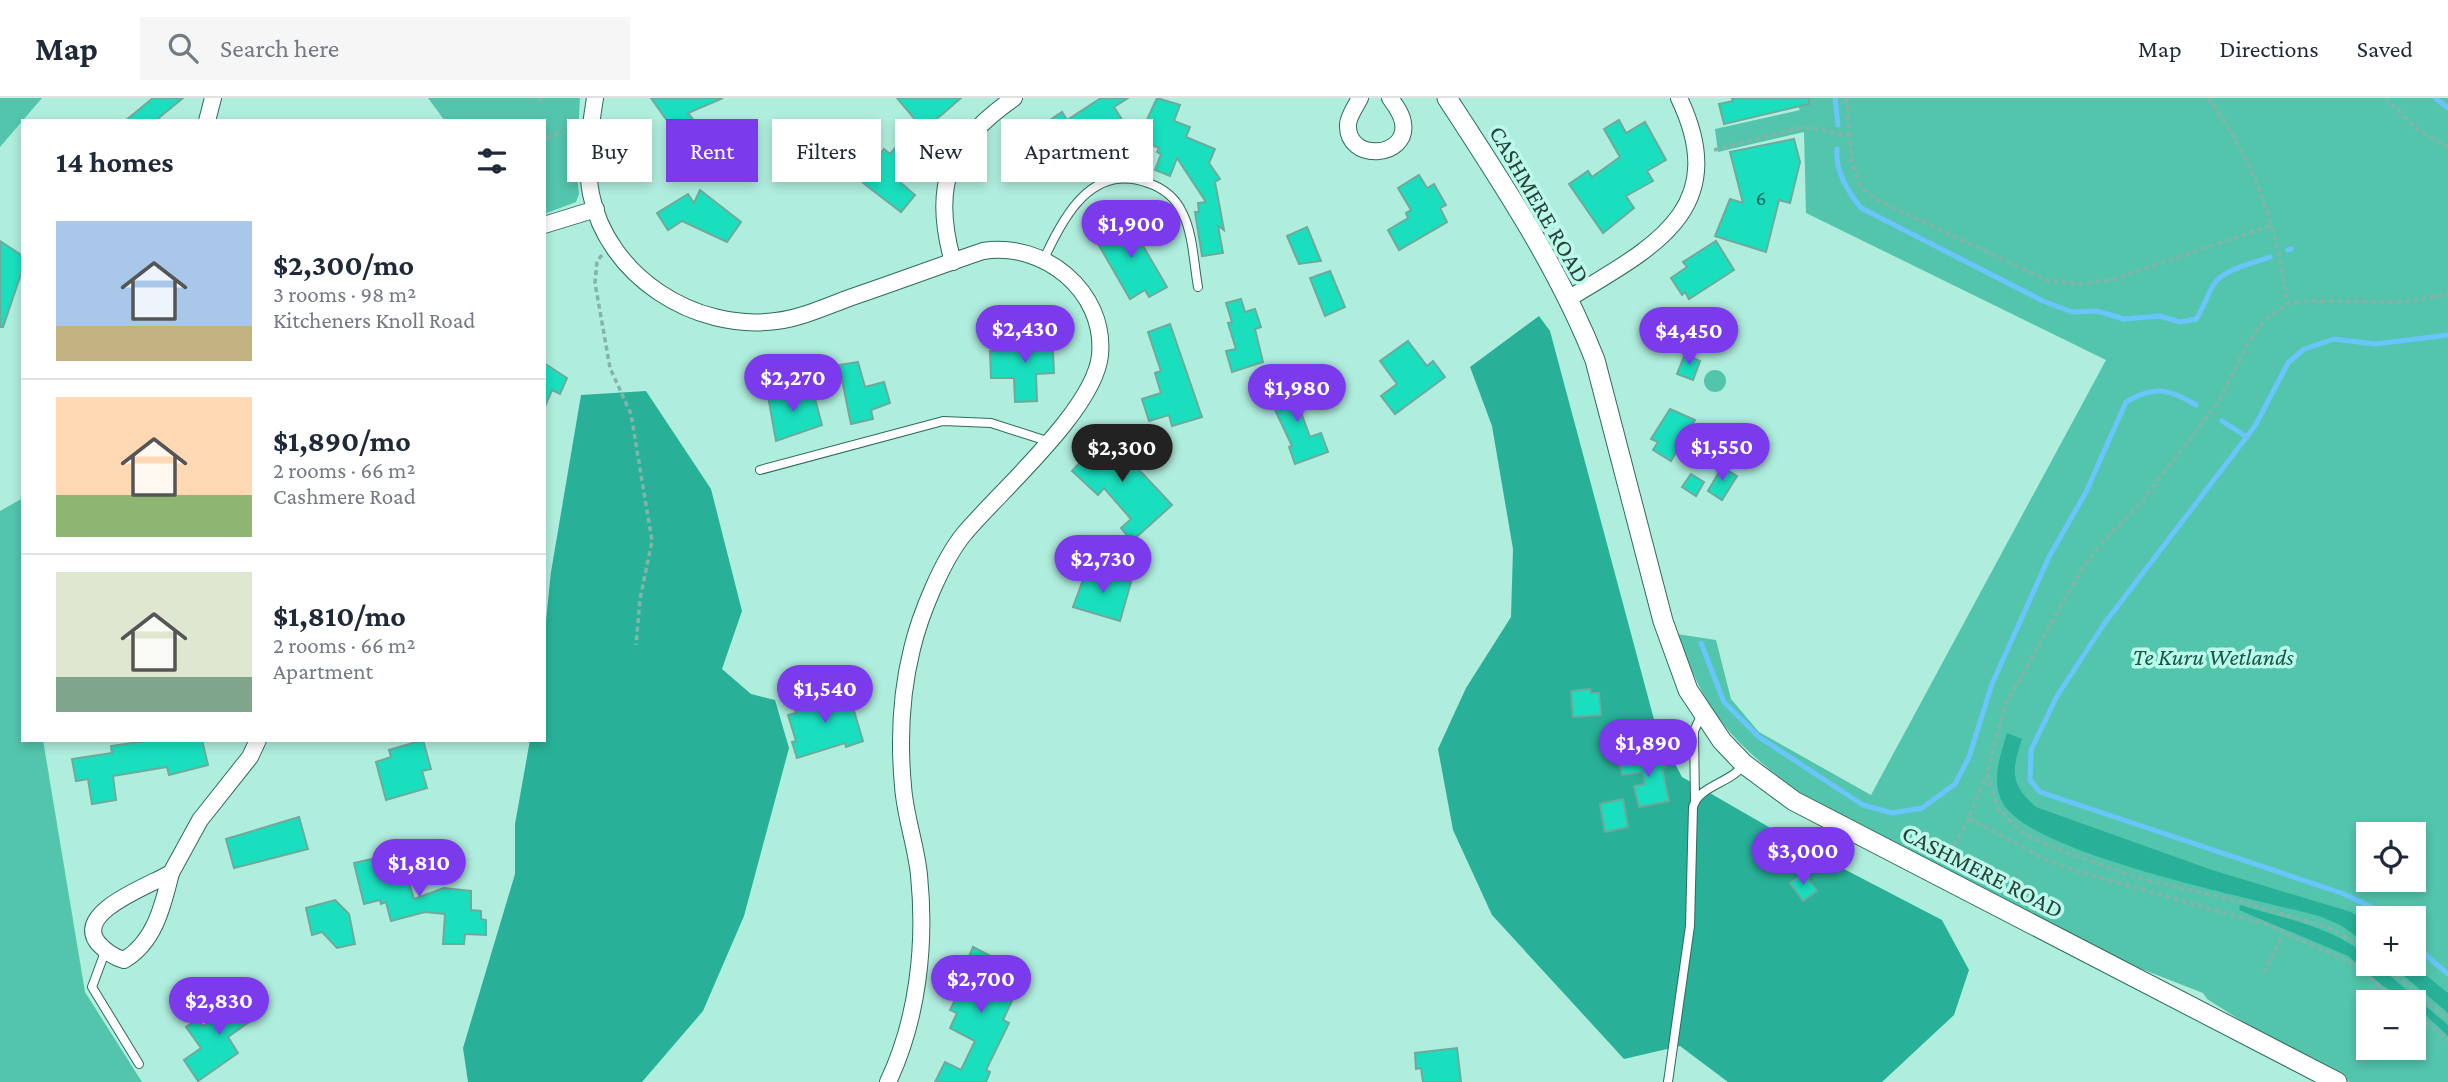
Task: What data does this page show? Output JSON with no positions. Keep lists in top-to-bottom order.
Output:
{
  "streets": {
    "street": ["CASHMERE ROAD"]
  },
  "parks": ["Te Kuru Wetlands"],
  "house_numbers": ["6"],
  "page": {
    "header": "Map",
    "search": "Search here",
    "nav": ["Map", "Directions", "Saved"],
    "chip": [
      "Buy",
      "Rent",
      "Filters",
      "New",
      "Apartment"
    ],
    "heading": "14 homes",
    "price": [
      "$1,900",
      "$2,430",
      "$4,450",
      "$2,270",
      "$1,980",
      "$1,550",
      "$2,300",
      "$2,730",
      "$1,540",
      "$1,890",
      "$3,000",
      "$1,810",
      "$2,700",
      "$2,830"
    ],
    "list": [
      {
        "name": "$2,300/mo",
        "note": "3 rooms · 98 m² · Kitcheners Knoll Road"
      },
      {
        "name": "$1,890/mo",
        "note": "2 rooms · 66 m² · Cashmere Road"
      },
      {
        "name": "$1,810/mo",
        "note": "2 rooms · 66 m² · Apartment"
      }
    ],
    "map_buttons": ["+", "−"]
  }
}
